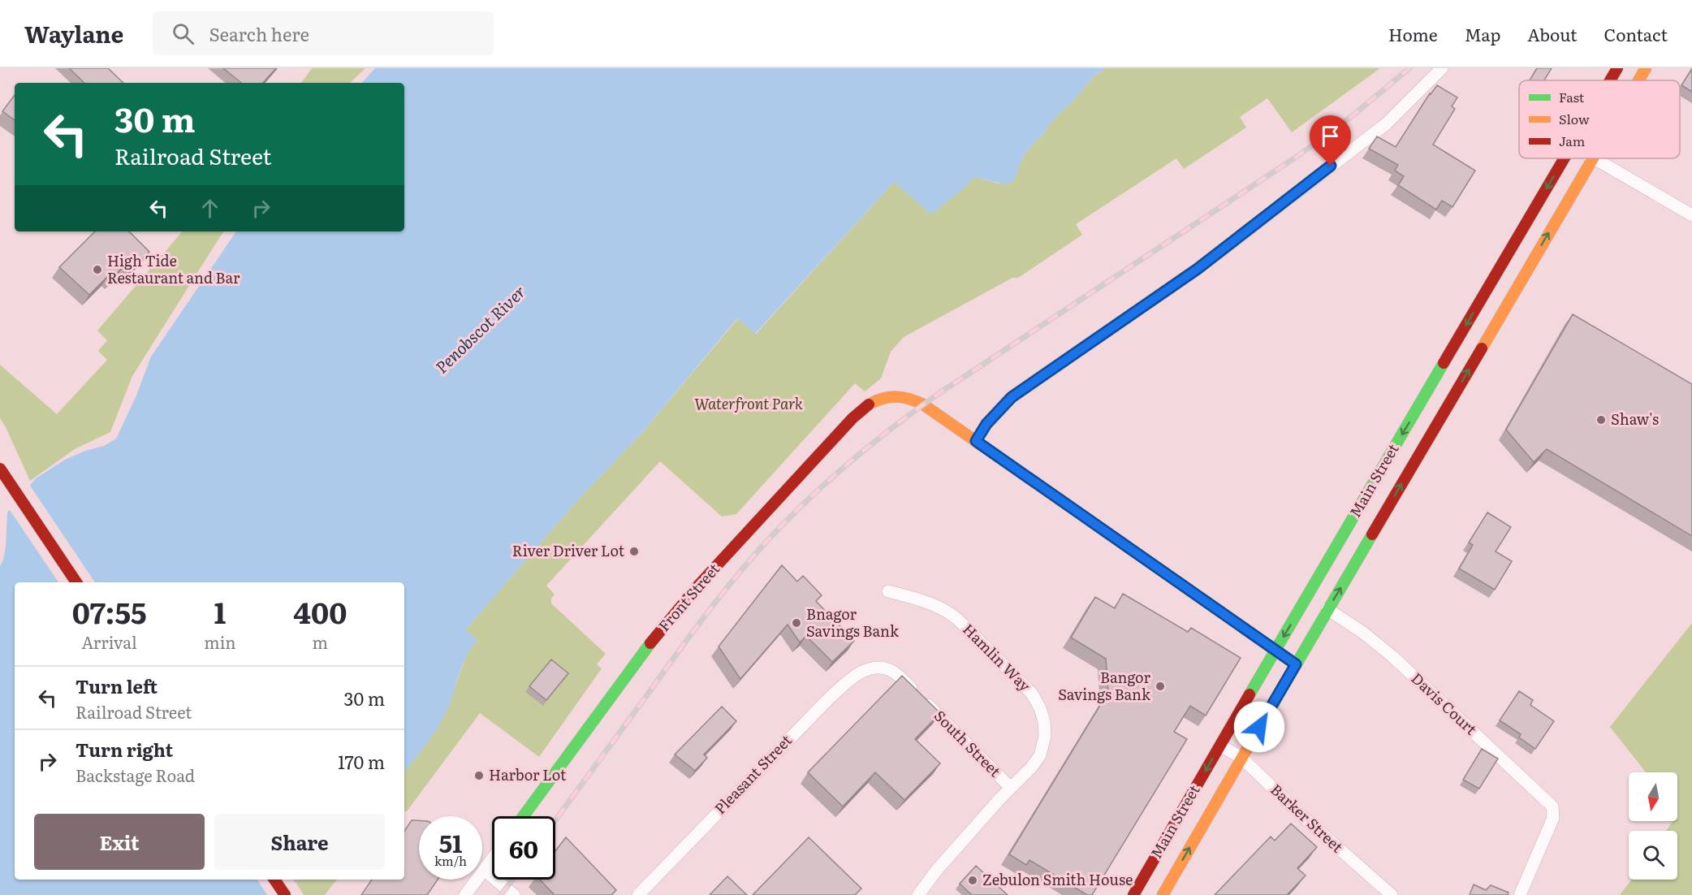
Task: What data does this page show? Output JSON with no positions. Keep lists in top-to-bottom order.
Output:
{
  "streets": {
    "main road": ["Main Street", "Front Street"],
    "street": [
      "Hamlin Way",
      "Davis Court",
      "South Street",
      "Pleasant Street",
      "Barker Street"
    ]
  },
  "crossings": [
    ["Main Street", "Davis Court"],
    ["Main Street", "Barker Street"],
    ["Hamlin Way", "South Street"],
    ["South Street", "Pleasant Street"]
  ],
  "water": ["Penobscot River"],
  "parks": ["Waterfront Park"],
  "places": [
    "High Tide Restaurant and Bar",
    "Shaw's",
    "River Driver Lot",
    "Bnagor Savings Bank",
    "Bangor Savings Bank",
    "Harbor Lot",
    "Zebulon Smith House"
  ],
  "legend": ["Fast", "Slow", "Jam"],
  "north": "bottom",
  "page": {
    "header": "Waylane",
    "search": "Search here",
    "nav": [
      "Home",
      "Map",
      "About",
      "Contact"
    ],
    "turn": ["30 m", "Railroad Street"],
    "eta": [
      "07:55",
      "Arrival",
      "1",
      "min",
      "400",
      "m"
    ],
    "list": [
      {
        "name": "Turn left",
        "note": "Railroad Street",
        "value": "30 m"
      },
      {
        "name": "Turn right",
        "note": "Backstage Road",
        "value": "170 m"
      }
    ],
    "buttons": ["Exit", "Share"],
    "speed": "51 km/h",
    "limit": "60"
  }
}
